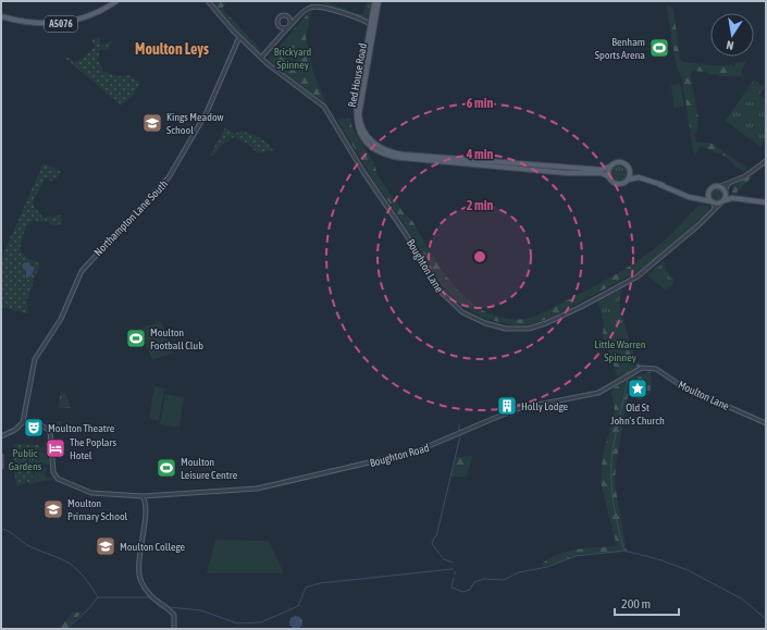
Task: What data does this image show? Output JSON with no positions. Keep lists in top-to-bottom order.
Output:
{
  "streets": {
    "main road": ["A5076", "Red House Road"],
    "street": [
      "Northampton Lane South",
      "Boughton Lane",
      "Moulton Lane",
      "Boughton Road"
    ]
  },
  "crossings": [
    ["Northampton Lane South", "Boughton Lane"],
    ["Northampton Lane South", "Boughton Road"],
    ["Moulton Lane", "Boughton Road"]
  ],
  "districts": ["Moulton Leys"],
  "parks": ["Brickyard Spinney", "Little Warren Spinney", "Public Gardens"],
  "places": {
    "sports": ["Benham Sports Arena", "Moulton Football Club", "Moulton Leisure Centre"],
    "school or university": ["Kings Meadow School", "Moulton Primary School", "Moulton College"],
    "place": ["Old St John's Church"],
    "building": ["Holly Lodge"],
    "theatre": ["Moulton Theatre"],
    "hotel": ["The Poplars Hotel"]
  },
  "scale_bar": "200 m",
  "north": "bottom",
  "rings": ["6 min", "4 min", "2 min"]
}
